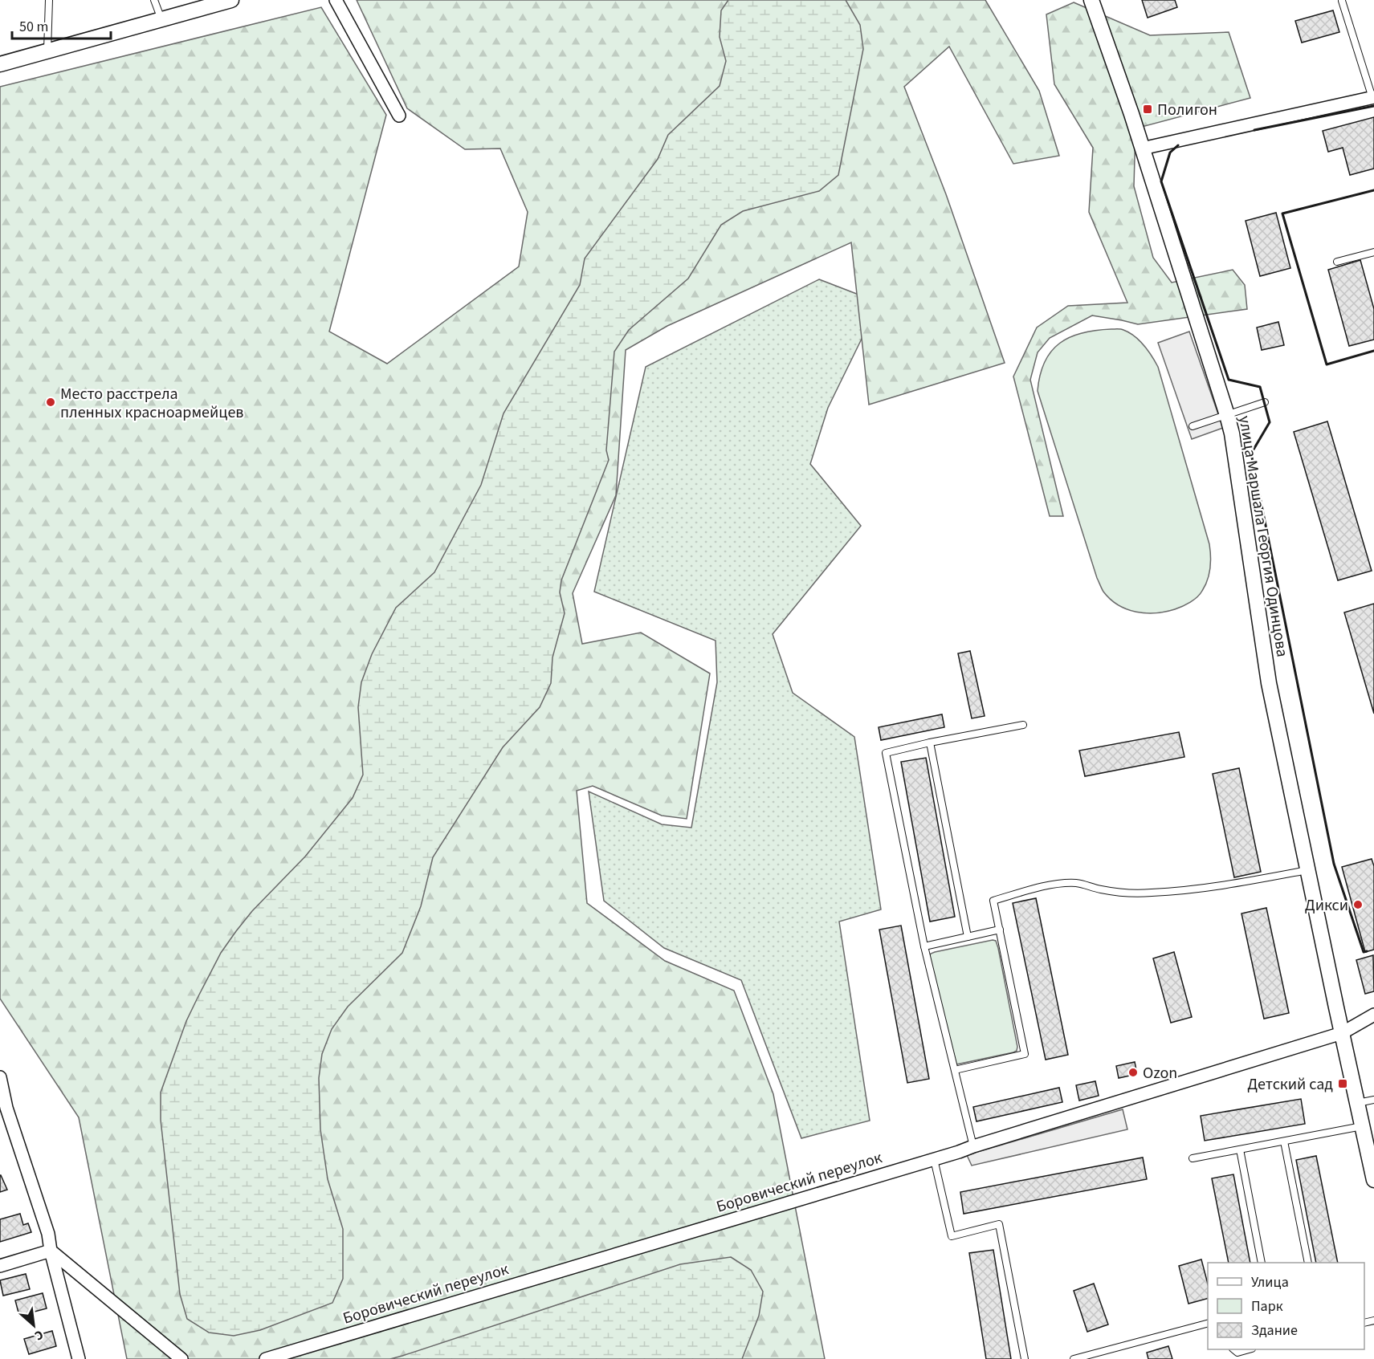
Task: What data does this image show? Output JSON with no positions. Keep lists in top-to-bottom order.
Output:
{
  "streets": {
    "street": ["улица Маршала Георгия Одинцова", "Боровический переулок"]
  },
  "crossings": [
    ["улица Маршала Георгия Одинцова", "Боровический переулок"]
  ],
  "places": {
    "transit": ["Полигон", "Детский сад"],
    "other": ["Место расстрела пленных красноармейцев", "Дикси", "Ozon"]
  },
  "legend": ["Улица", "Парк", "Здание"],
  "scale_bar": "50 m",
  "north": "bottom right"
}
